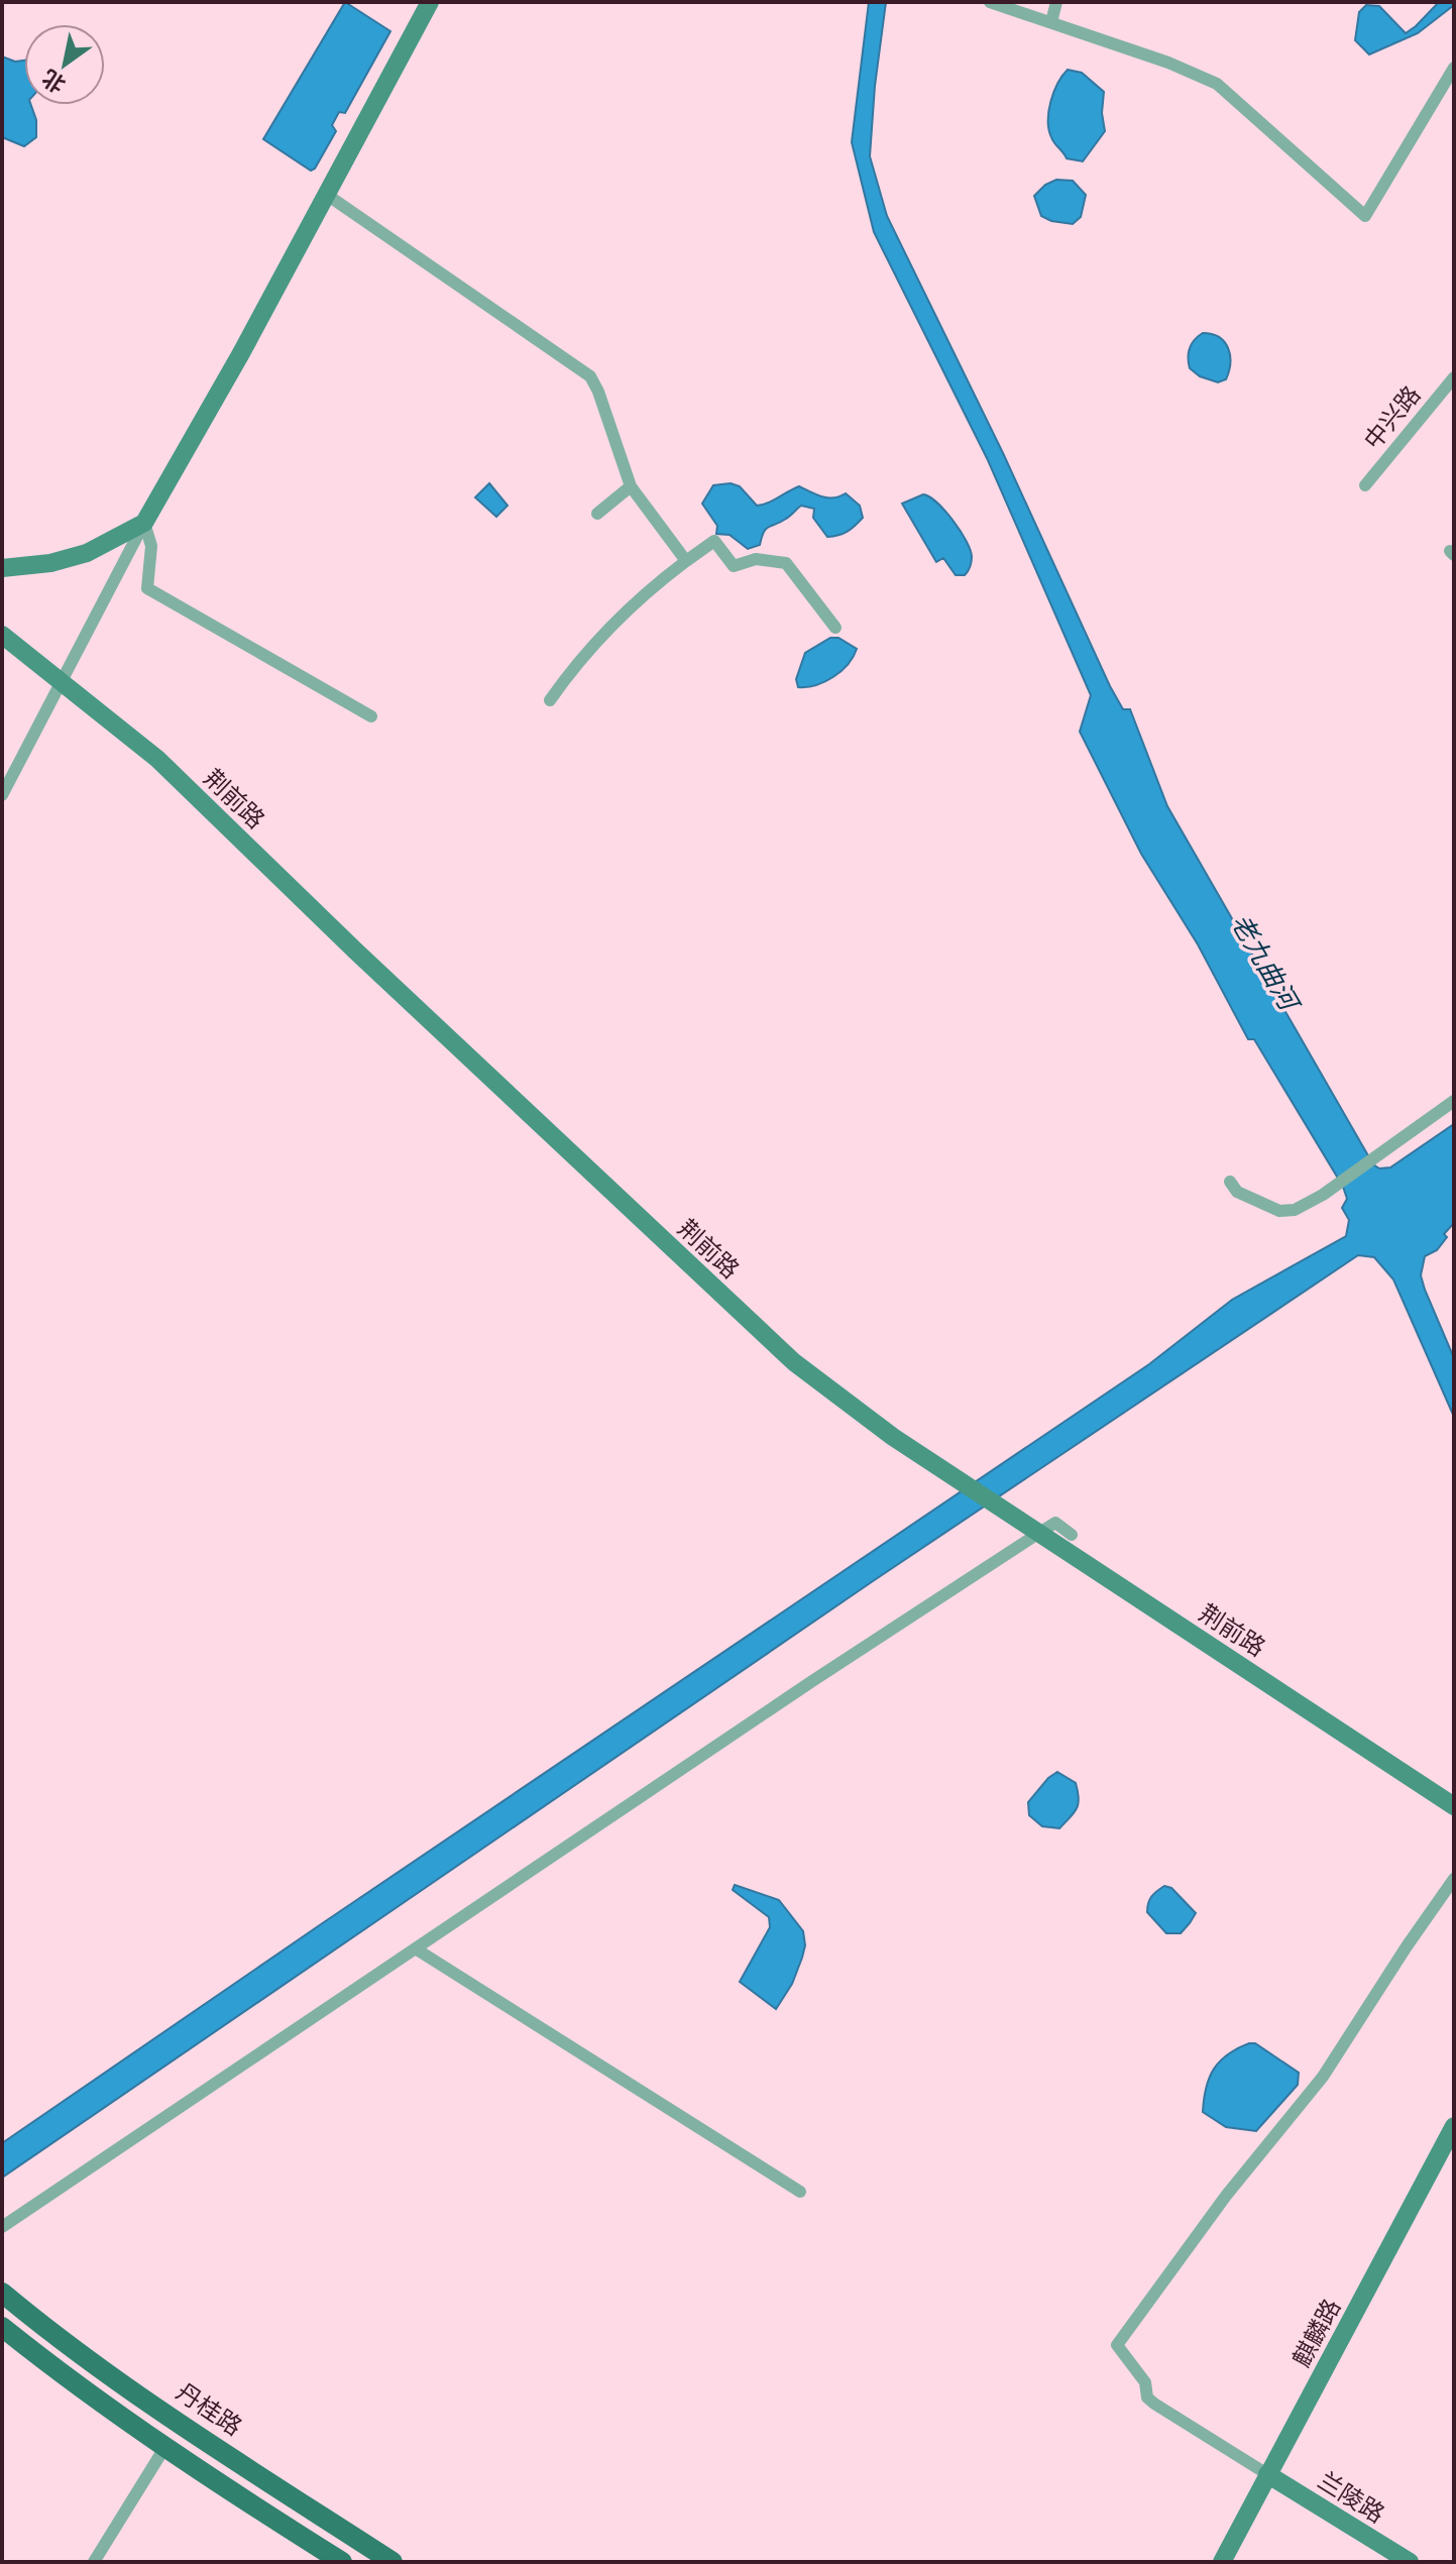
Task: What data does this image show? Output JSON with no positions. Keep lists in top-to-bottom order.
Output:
{
  "streets": {
    "main road": ["丹桂路"],
    "street": [
      "中兴路",
      "荆前路",
      "麒麟路",
      "兰陵路"
    ]
  },
  "crossings": [
    ["麒麟路", "兰陵路"]
  ],
  "water": ["老九曲河"],
  "north": "bottom left"
}
